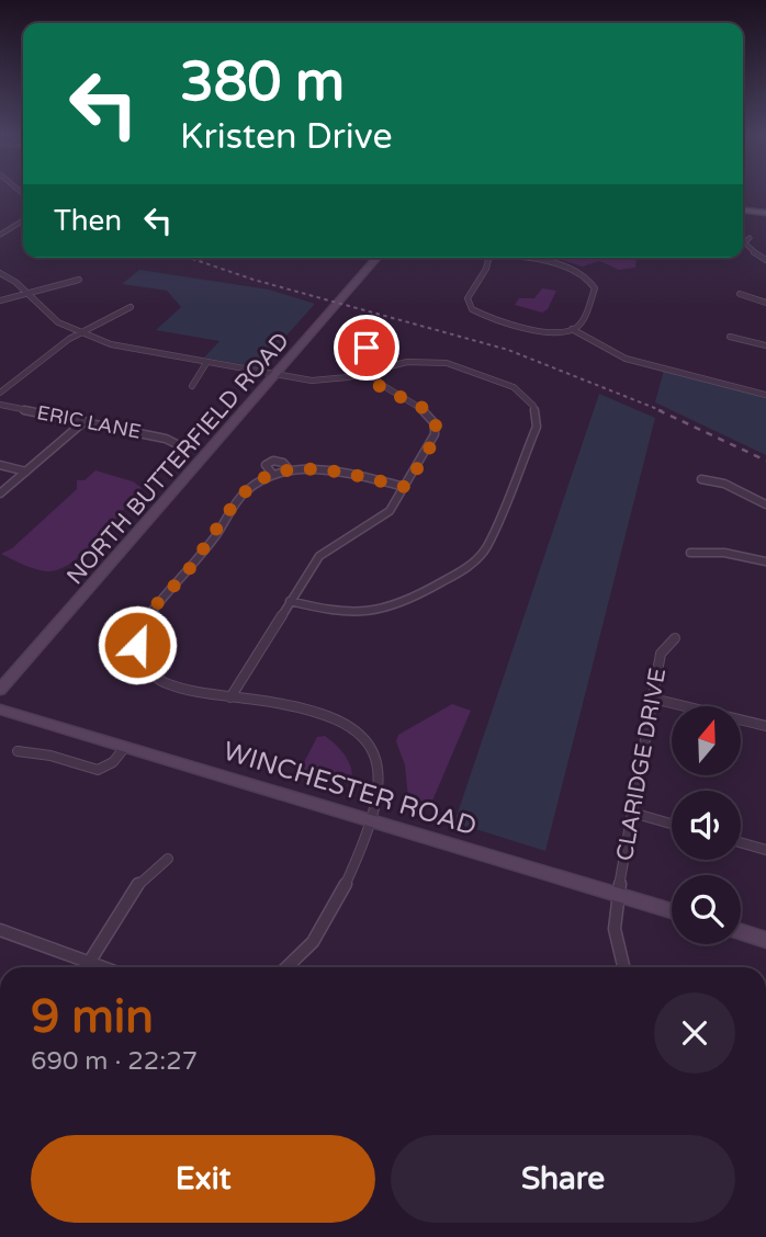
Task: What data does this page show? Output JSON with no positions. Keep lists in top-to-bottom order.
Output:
{
  "streets": {
    "main road": ["NORTH BUTTERFIELD ROAD", "WINCHESTER ROAD"],
    "street": ["ERIC LANE", "CLARIDGE DRIVE"]
  },
  "crossings": [
    ["CLARIDGE DRIVE", "WINCHESTER ROAD"]
  ],
  "north": "top",
  "page": {
    "turn": ["380 m", "Kristen Drive"],
    "then": "Then",
    "heading": ["9 min", "690 m · 22:27"],
    "buttons": ["Exit", "Share"]
  }
}
